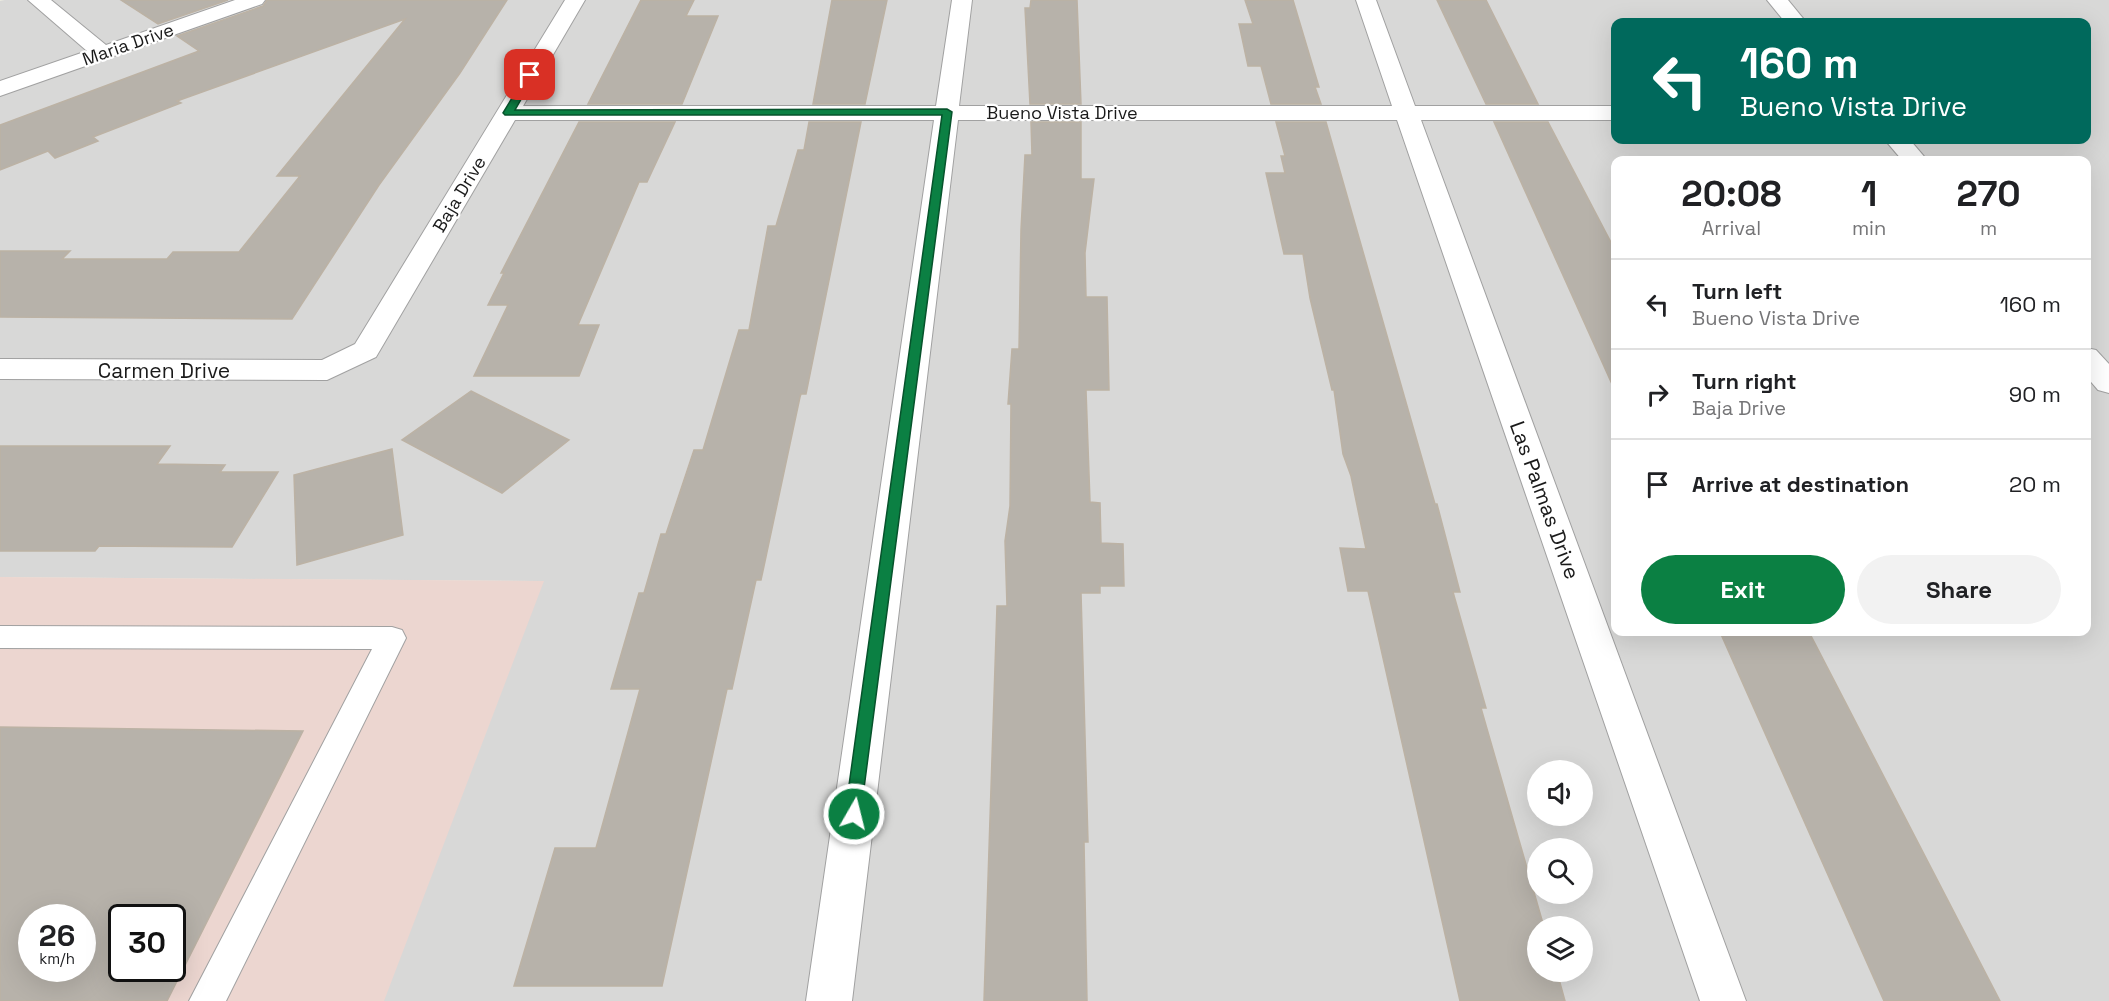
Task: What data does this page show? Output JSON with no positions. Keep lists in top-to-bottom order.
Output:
{
  "streets": {
    "street": [
      "Maria Drive",
      "Bueno Vista Drive",
      "Baja Drive",
      "Carmen Drive",
      "Las Palmas Drive"
    ]
  },
  "crossings": [
    ["Bueno Vista Drive", "Baja Drive"],
    ["Bueno Vista Drive", "Las Palmas Drive"],
    ["Baja Drive", "Carmen Drive"]
  ],
  "page": {
    "turn": ["160 m", "Bueno Vista Drive"],
    "eta": [
      "20:08",
      "Arrival",
      "1",
      "min",
      "270",
      "m"
    ],
    "list": [
      {
        "name": "Turn left",
        "note": "Bueno Vista Drive",
        "value": "160 m"
      },
      {
        "name": "Turn right",
        "note": "Baja Drive",
        "value": "90 m"
      },
      {
        "name": "Arrive at destination",
        "value": "20 m"
      }
    ],
    "buttons": ["Exit", "Share"],
    "speed": "26 km/h",
    "limit": "30"
  }
}
